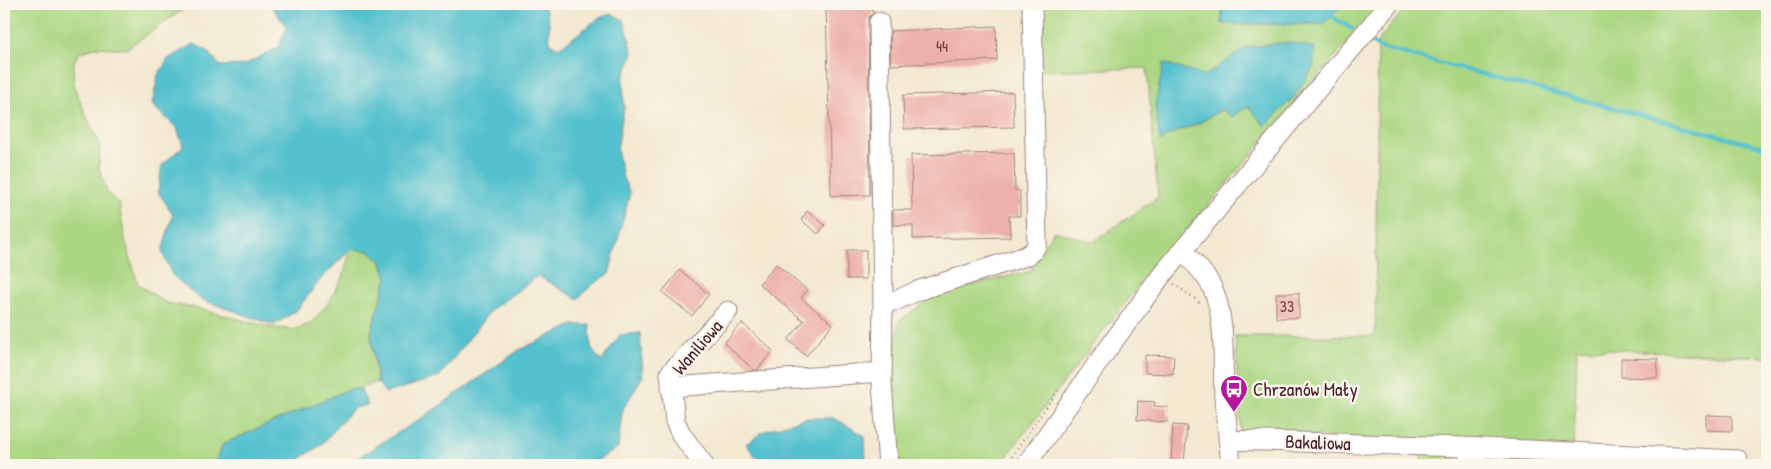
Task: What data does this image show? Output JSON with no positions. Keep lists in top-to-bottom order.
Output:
{
  "streets": {
    "street": ["Waniliowa", "Bakaliowa"]
  },
  "places": {
    "bus stop": ["Chrzanów Mały"]
  },
  "house_numbers": ["44", "33"]
}
